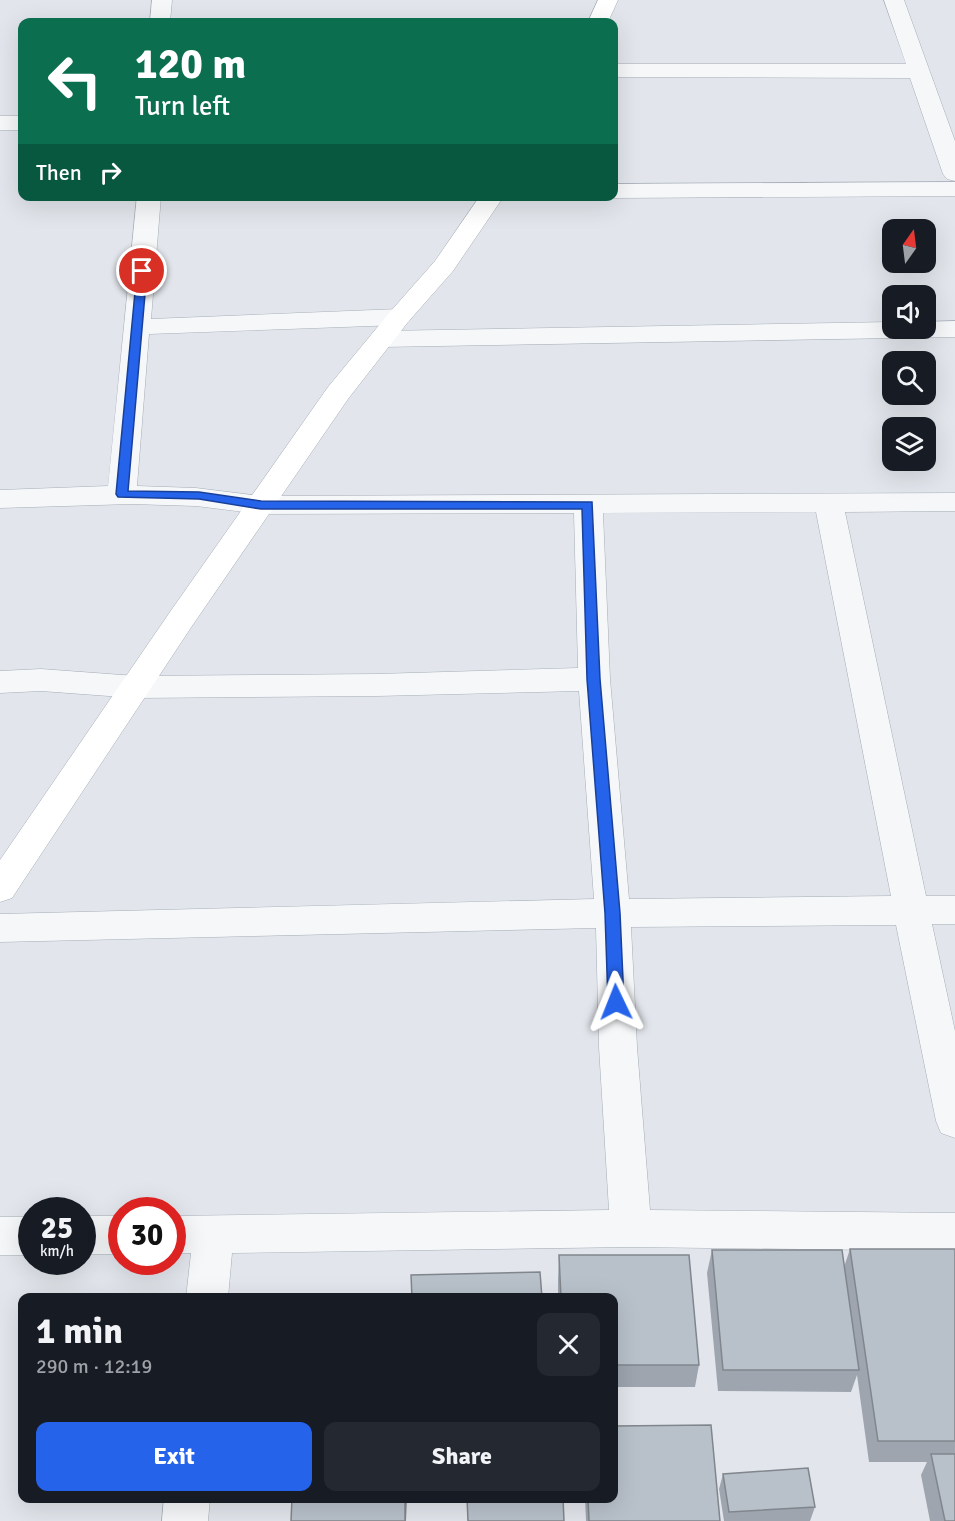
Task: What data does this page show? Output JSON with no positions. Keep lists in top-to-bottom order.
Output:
{
  "north": "top",
  "page": {
    "turn": ["120 m", "Turn left"],
    "then": "Then",
    "speed": "25 km/h",
    "limit": "30",
    "heading": ["1 min", "290 m · 12:19"],
    "buttons": ["Exit", "Share"]
  }
}
